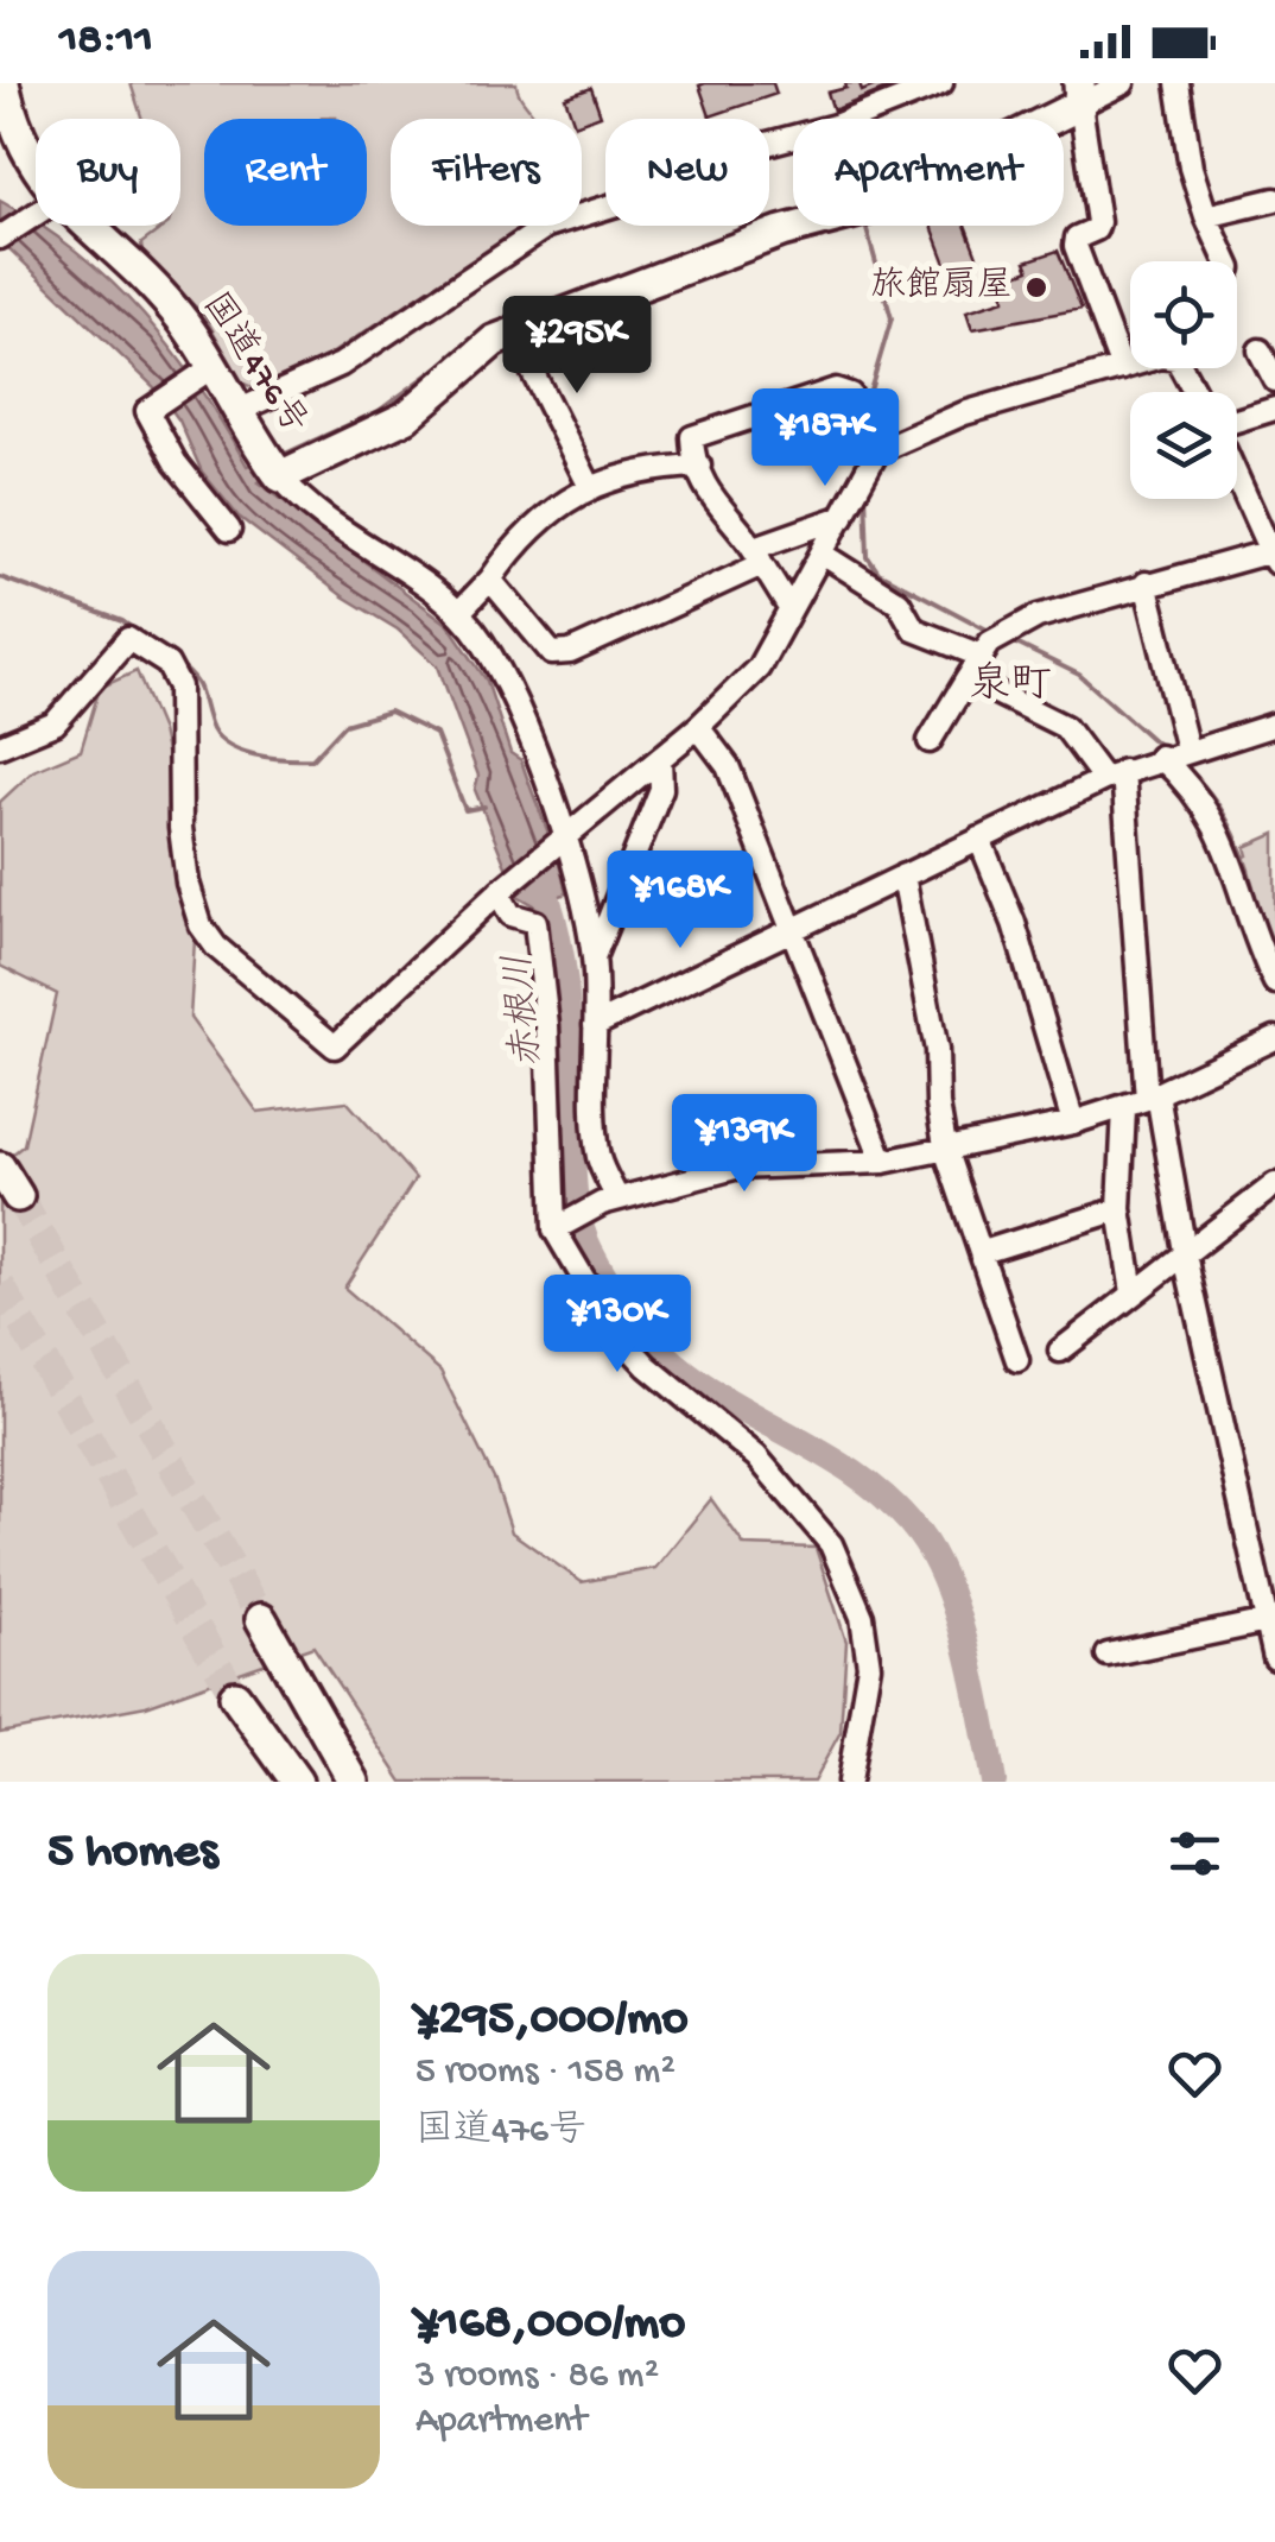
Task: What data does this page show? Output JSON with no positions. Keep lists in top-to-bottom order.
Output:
{
  "streets": {
    "highway": ["国道476号"]
  },
  "districts": ["泉町"],
  "water": ["赤根川"],
  "places": ["旅館扇屋"],
  "page": {
    "status": "18:11",
    "chip": [
      "Buy",
      "Rent",
      "Filters",
      "New",
      "Apartment"
    ],
    "price": [
      "¥295K",
      "¥187K",
      "¥168K",
      "¥139K",
      "¥130K"
    ],
    "heading": "5 homes",
    "list": [
      {
        "name": "¥295,000/mo",
        "note": "5 rooms · 158 m² · 国道476号"
      },
      {
        "name": "¥168,000/mo",
        "note": "3 rooms · 86 m² · Apartment"
      }
    ]
  }
}
